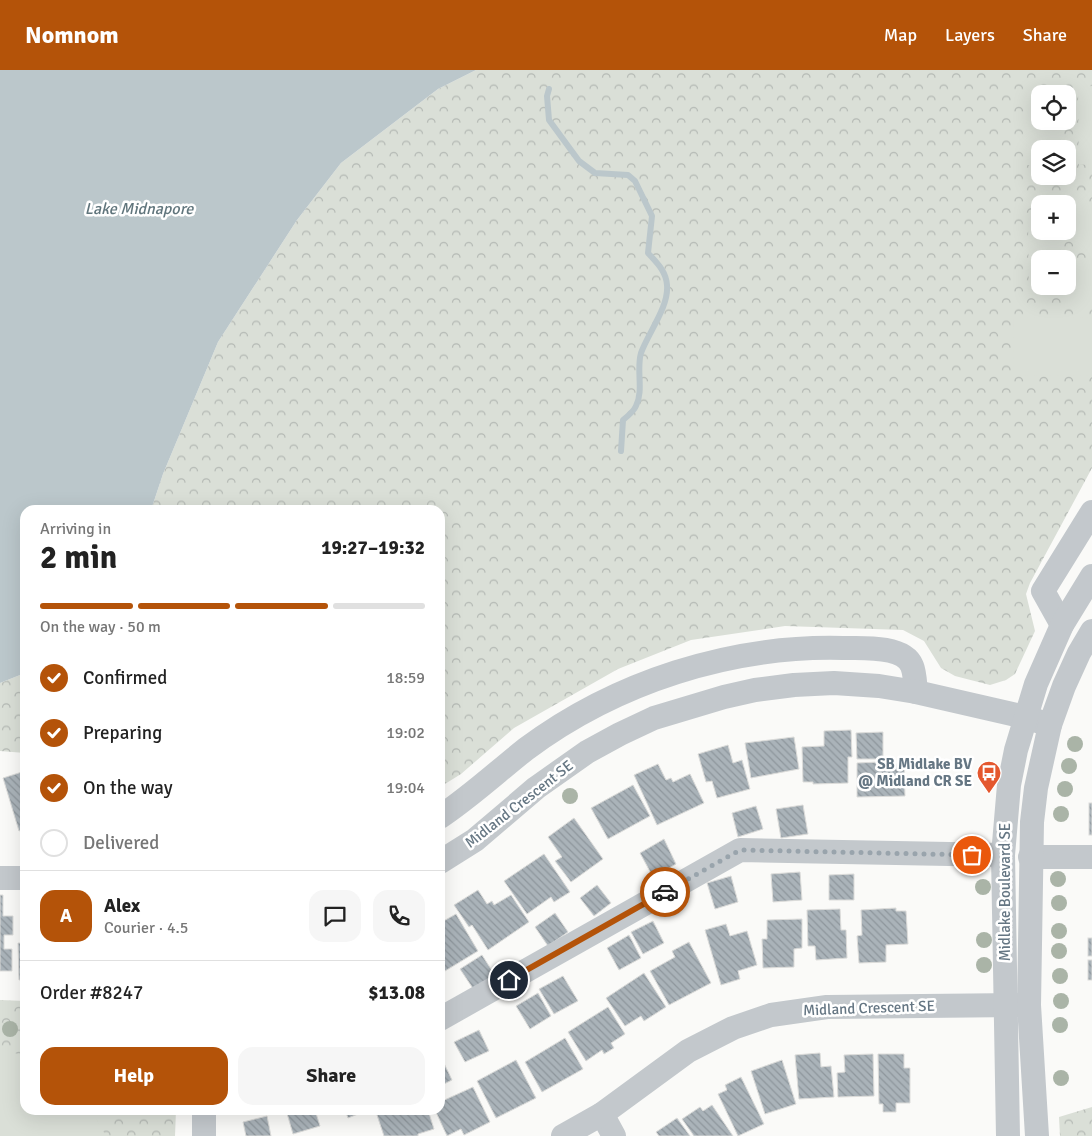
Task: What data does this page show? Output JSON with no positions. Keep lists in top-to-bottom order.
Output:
{
  "streets": {
    "street": ["Midland Crescent SE", "Midlake Boulevard SE"]
  },
  "crossings": [
    ["Midland Crescent SE", "Midlake Boulevard SE"]
  ],
  "water": ["Lake Midnapore"],
  "places": {
    "bus stop": ["SB Midlake BV @ Midland CR SE"]
  },
  "page": {
    "header": "Nomnom",
    "nav": ["Map", "Layers", "Share"],
    "map_buttons": ["+", "−"],
    "heading": ["2 min", "Arriving in", "19:27–19:32"],
    "panel": [
      "Alex",
      "Courier · 4.5",
      "Order #8247",
      "$13.08"
    ],
    "bar": "On the way · 50 m",
    "list": [
      ["Confirmed", "18:59"],
      ["Preparing", "19:02"],
      ["On the way", "19:04"],
      "Delivered"
    ],
    "round": "A",
    "buttons": ["Help", "Share"]
  }
}
